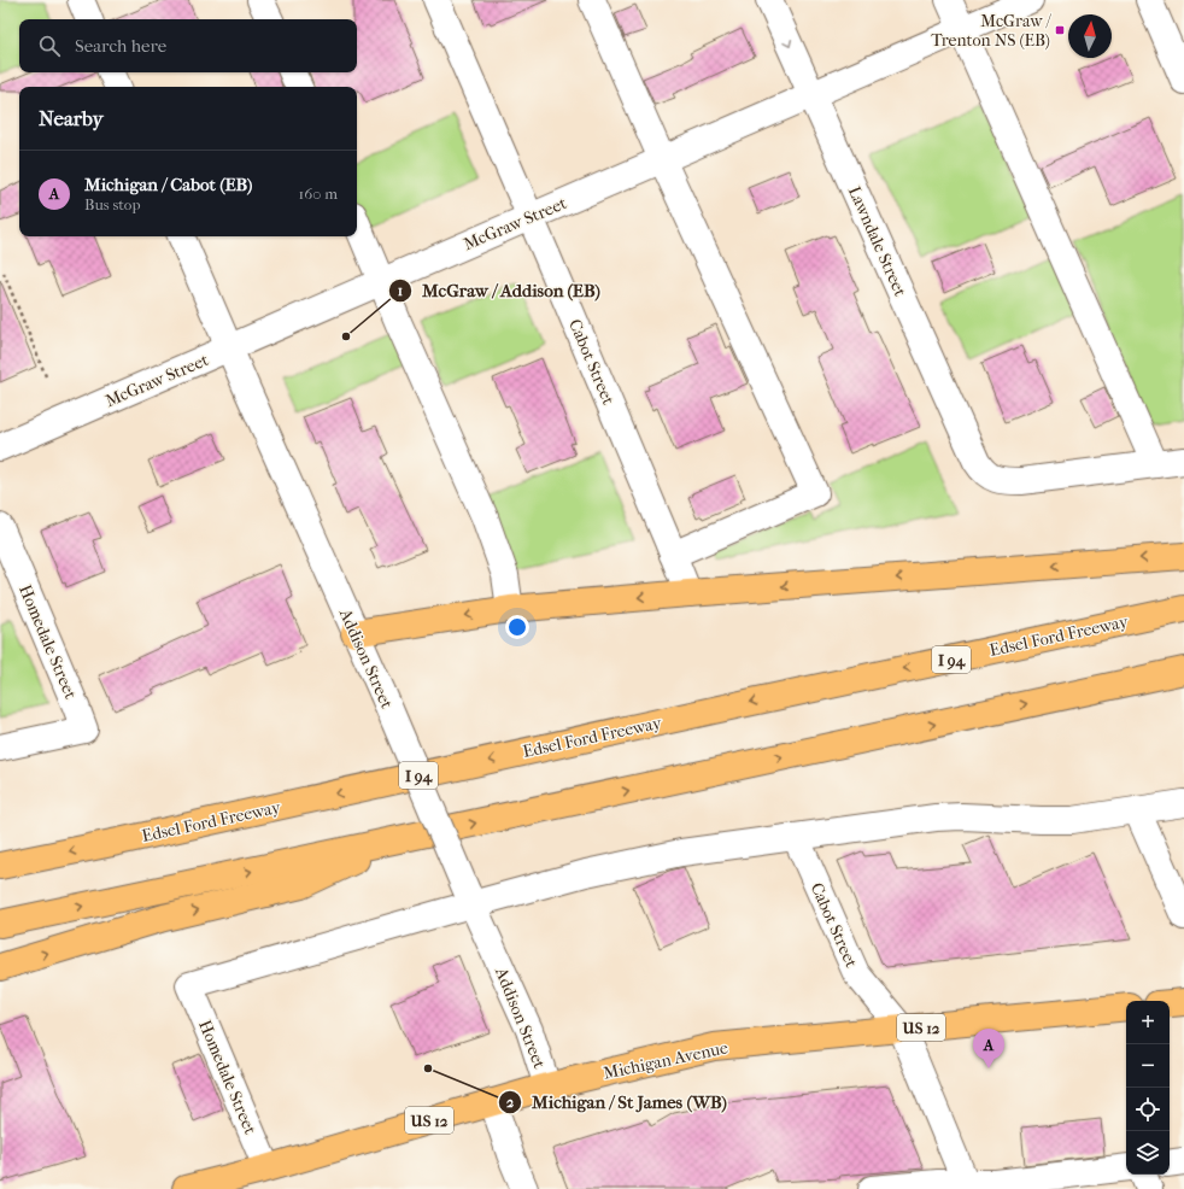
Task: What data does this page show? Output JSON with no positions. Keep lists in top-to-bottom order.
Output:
{
  "streets": {
    "main road": [
      "Edsel Ford Freeway",
      "I 94",
      "US 12",
      "Michigan Avenue"
    ],
    "street": [
      "McGraw Street",
      "Lawndale Street",
      "Cabot Street",
      "Homedale Street",
      "Addison Street"
    ]
  },
  "crossings": [
    ["McGraw Street", "Lawndale Street"],
    ["McGraw Street", "Cabot Street"],
    ["McGraw Street", "Addison Street"],
    ["Cabot Street", "Michigan Avenue"],
    ["Homedale Street", "Addison Street"],
    ["Homedale Street", "Michigan Avenue"],
    ["Addison Street", "Michigan Avenue"]
  ],
  "places": {
    "transit": ["McGraw / Trenton NS (EB)"],
    "other": ["McGraw / Addison (EB)", "Michigan / St James (WB)"]
  },
  "north": "top",
  "page": {
    "search": "Search here",
    "heading": "Nearby",
    "list": [
      {
        "mark": "A",
        "name": "Michigan / Cabot (EB)",
        "note": "Bus stop",
        "value": "160 m"
      }
    ],
    "map_buttons": ["+", "−"],
    "pins": "A"
  }
}
